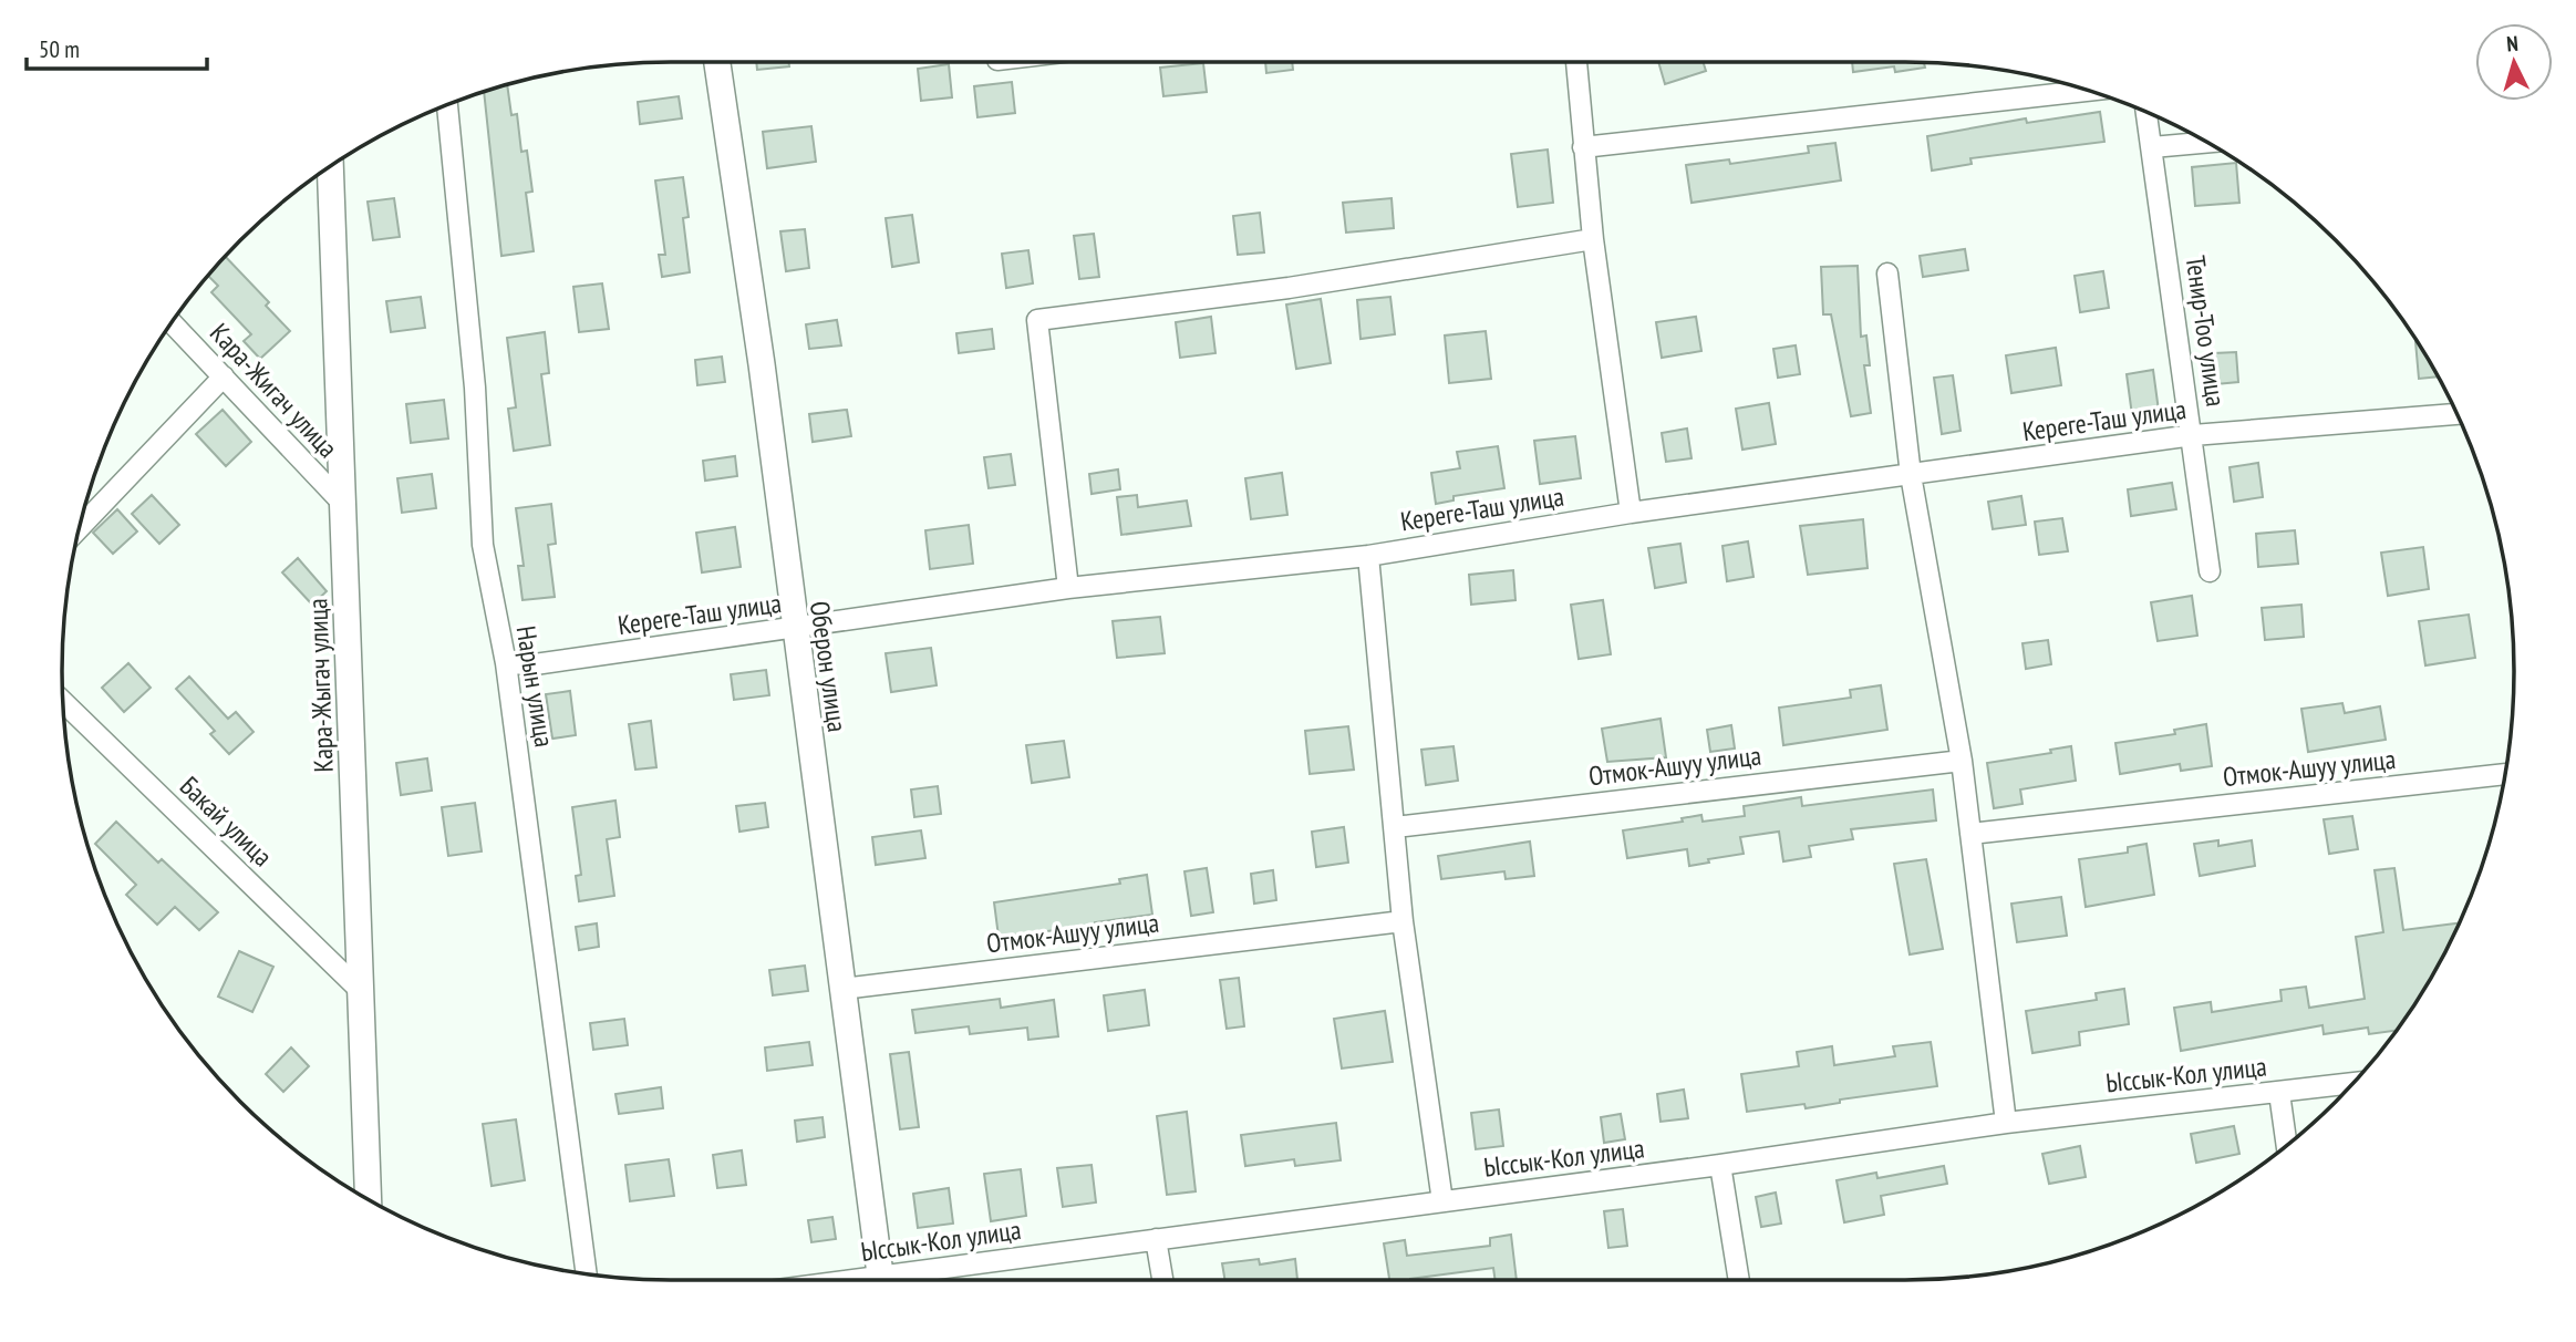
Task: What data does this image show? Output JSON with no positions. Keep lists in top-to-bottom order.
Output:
{
  "streets": {
    "street": [
      "Тенир-Тоо улица",
      "Кара-Жигач улица",
      "Кереге-Таш улица",
      "Оберон улица",
      "Кара-Жыгач улица",
      "Нарын улица",
      "Отмок-Ашуу улица",
      "Бакай улица",
      "Ыссык-Кол улица"
    ]
  },
  "crossings": [
    ["Тенир-Тоо улица", "Кереге-Таш улица"],
    ["Кара-Жигач улица", "Кара-Жыгач улица"],
    ["Кереге-Таш улица", "Оберон улица"],
    ["Кереге-Таш улица", "Нарын улица"],
    ["Оберон улица", "Отмок-Ашуу улица"],
    ["Кара-Жыгач улица", "Бакай улица"]
  ],
  "scale_bar": "50 m",
  "north": "top"
}
